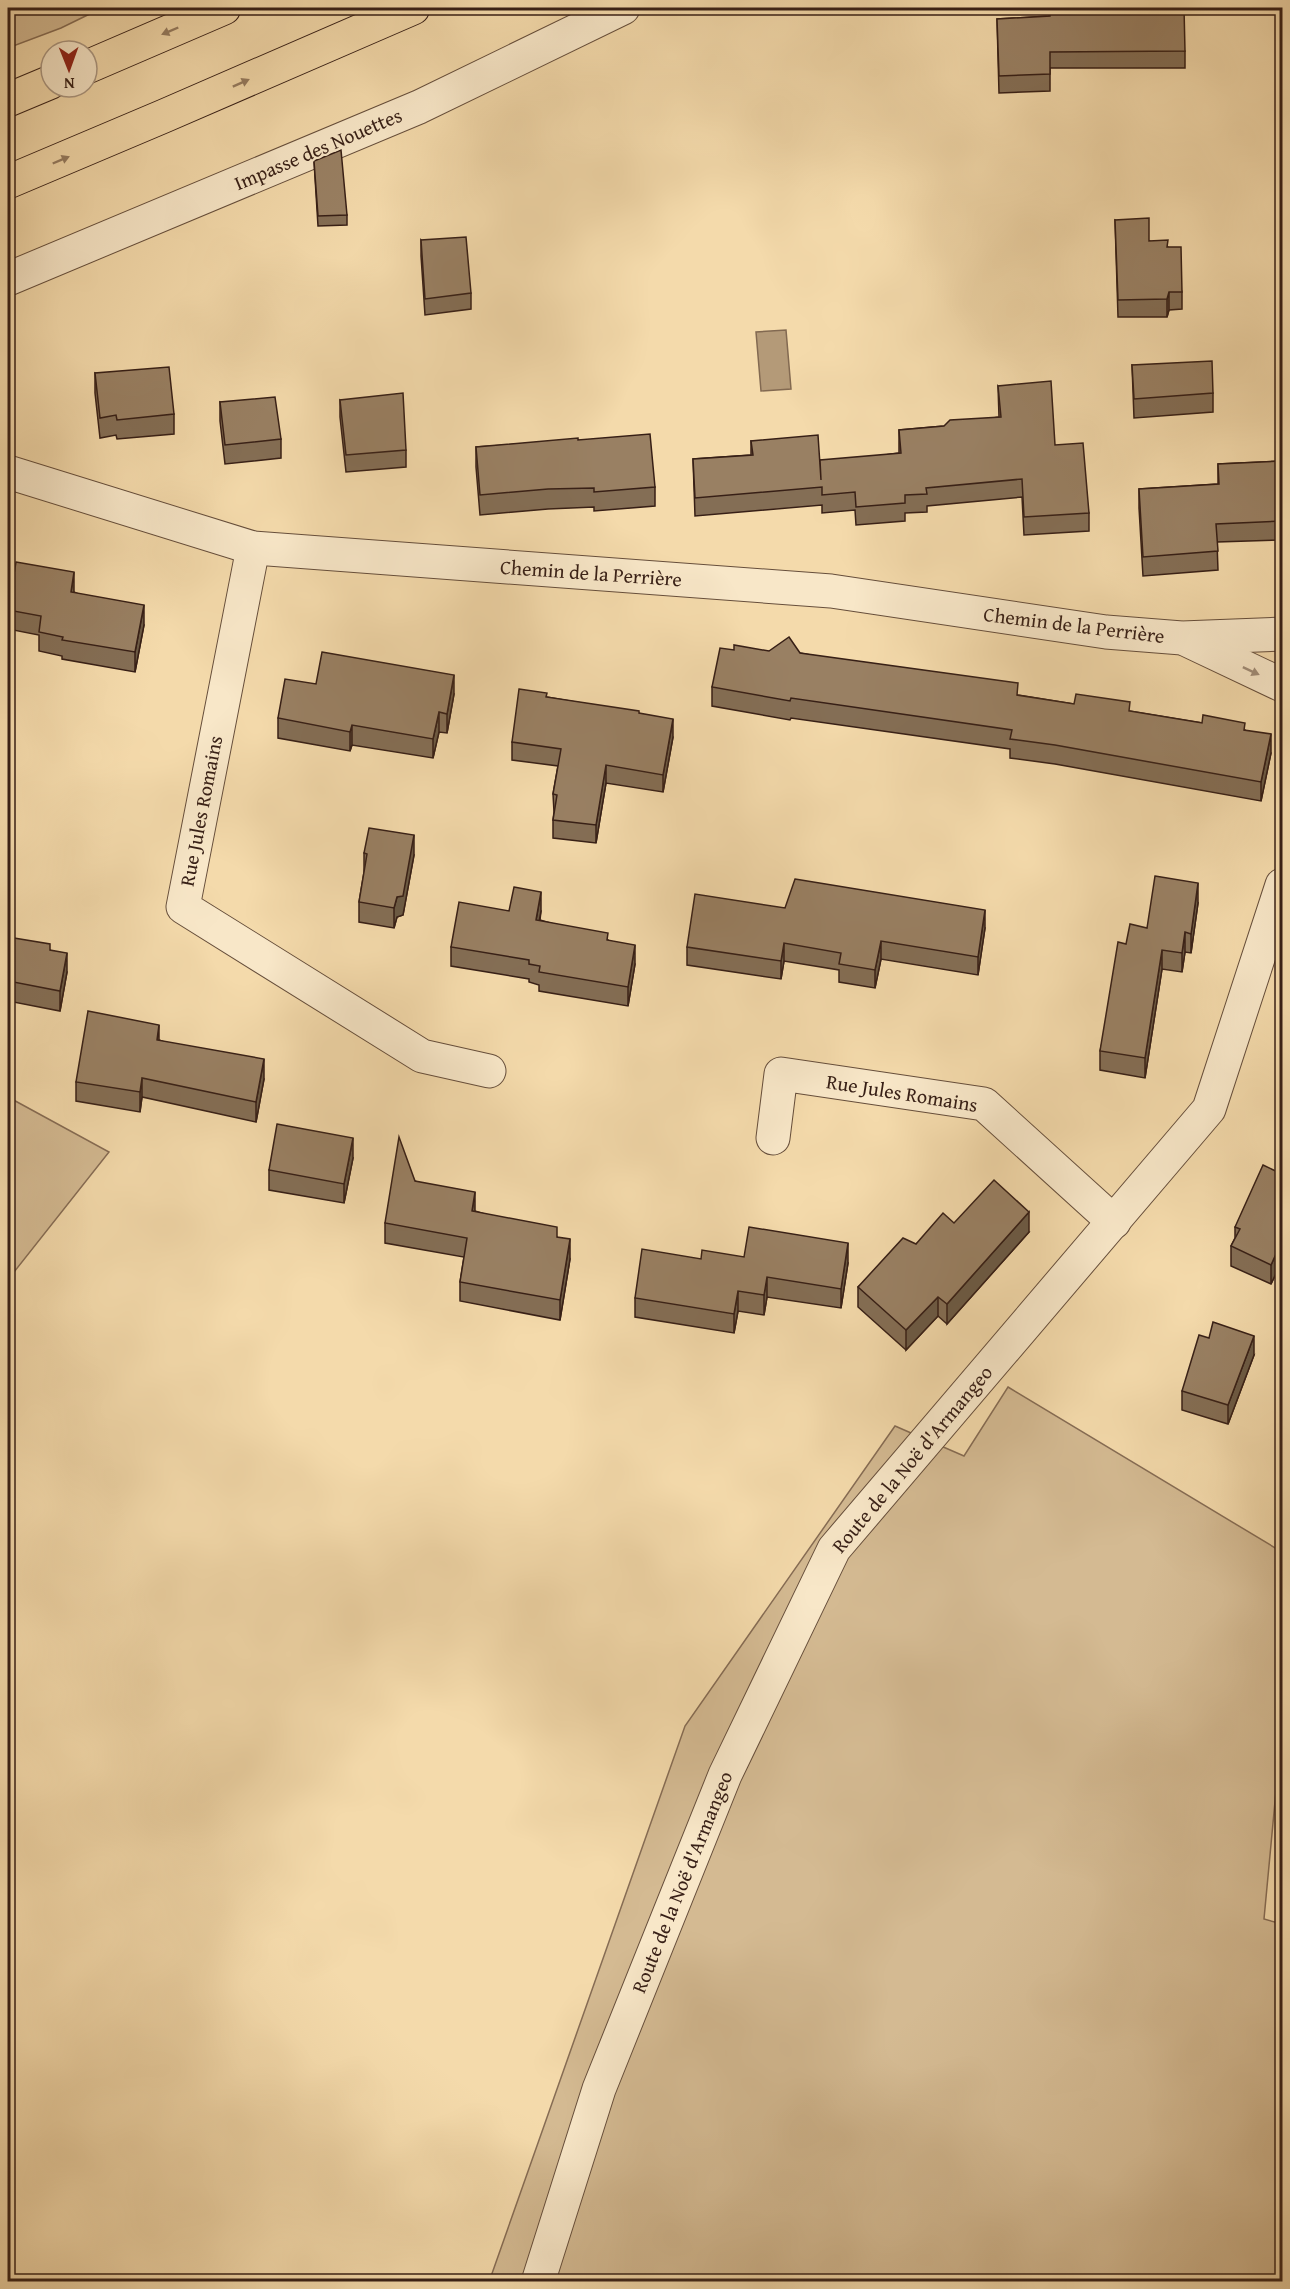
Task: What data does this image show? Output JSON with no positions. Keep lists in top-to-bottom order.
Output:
{
  "streets": {
    "street": [
      "Impasse des Nouettes",
      "Chemin de la Perrière",
      "Rue Jules Romains",
      "Route de la Noë d'Armangeo"
    ]
  },
  "crossings": [
    ["Chemin de la Perrière", "Rue Jules Romains"],
    ["Rue Jules Romains", "Route de la Noë d'Armangeo"]
  ],
  "north": "bottom"
}
